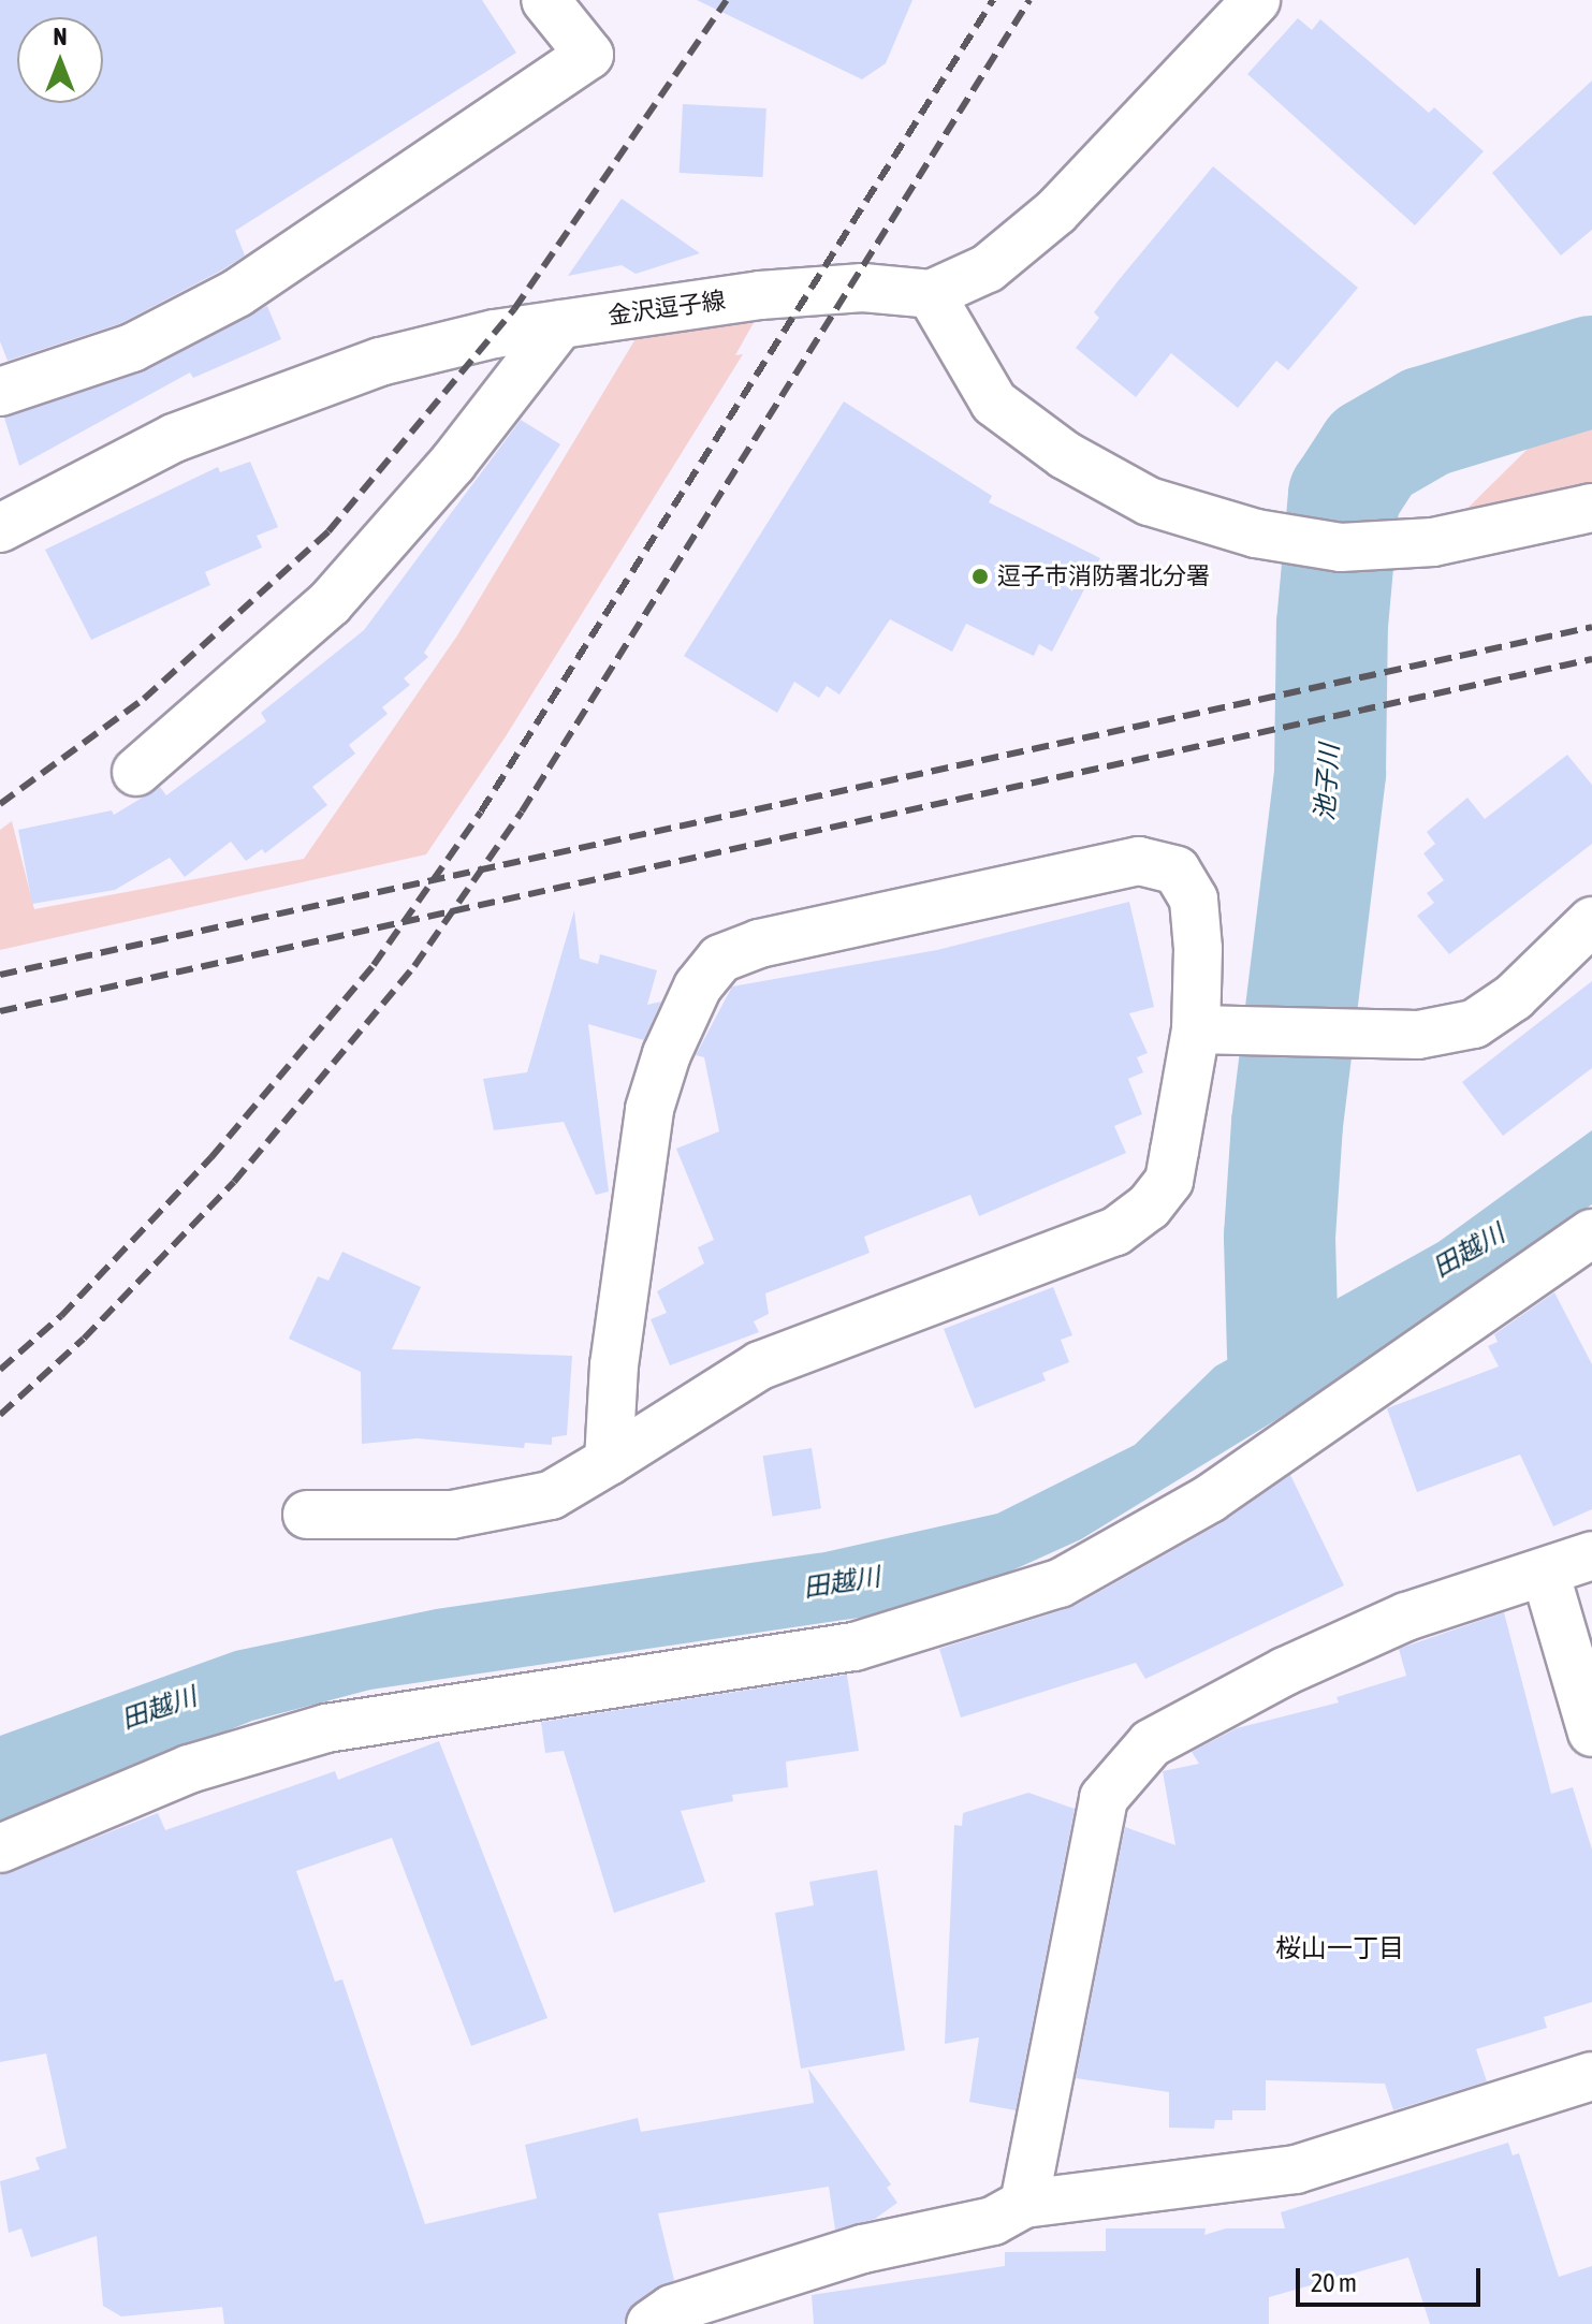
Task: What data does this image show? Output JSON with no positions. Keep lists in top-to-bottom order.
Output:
{
  "streets": {
    "street": ["金沢逗子線"]
  },
  "districts": ["桜山一丁目"],
  "water": ["池子川", "田越川"],
  "places": ["逗子市消防署北分署"],
  "scale_bar": "20 m",
  "north": "top"
}
